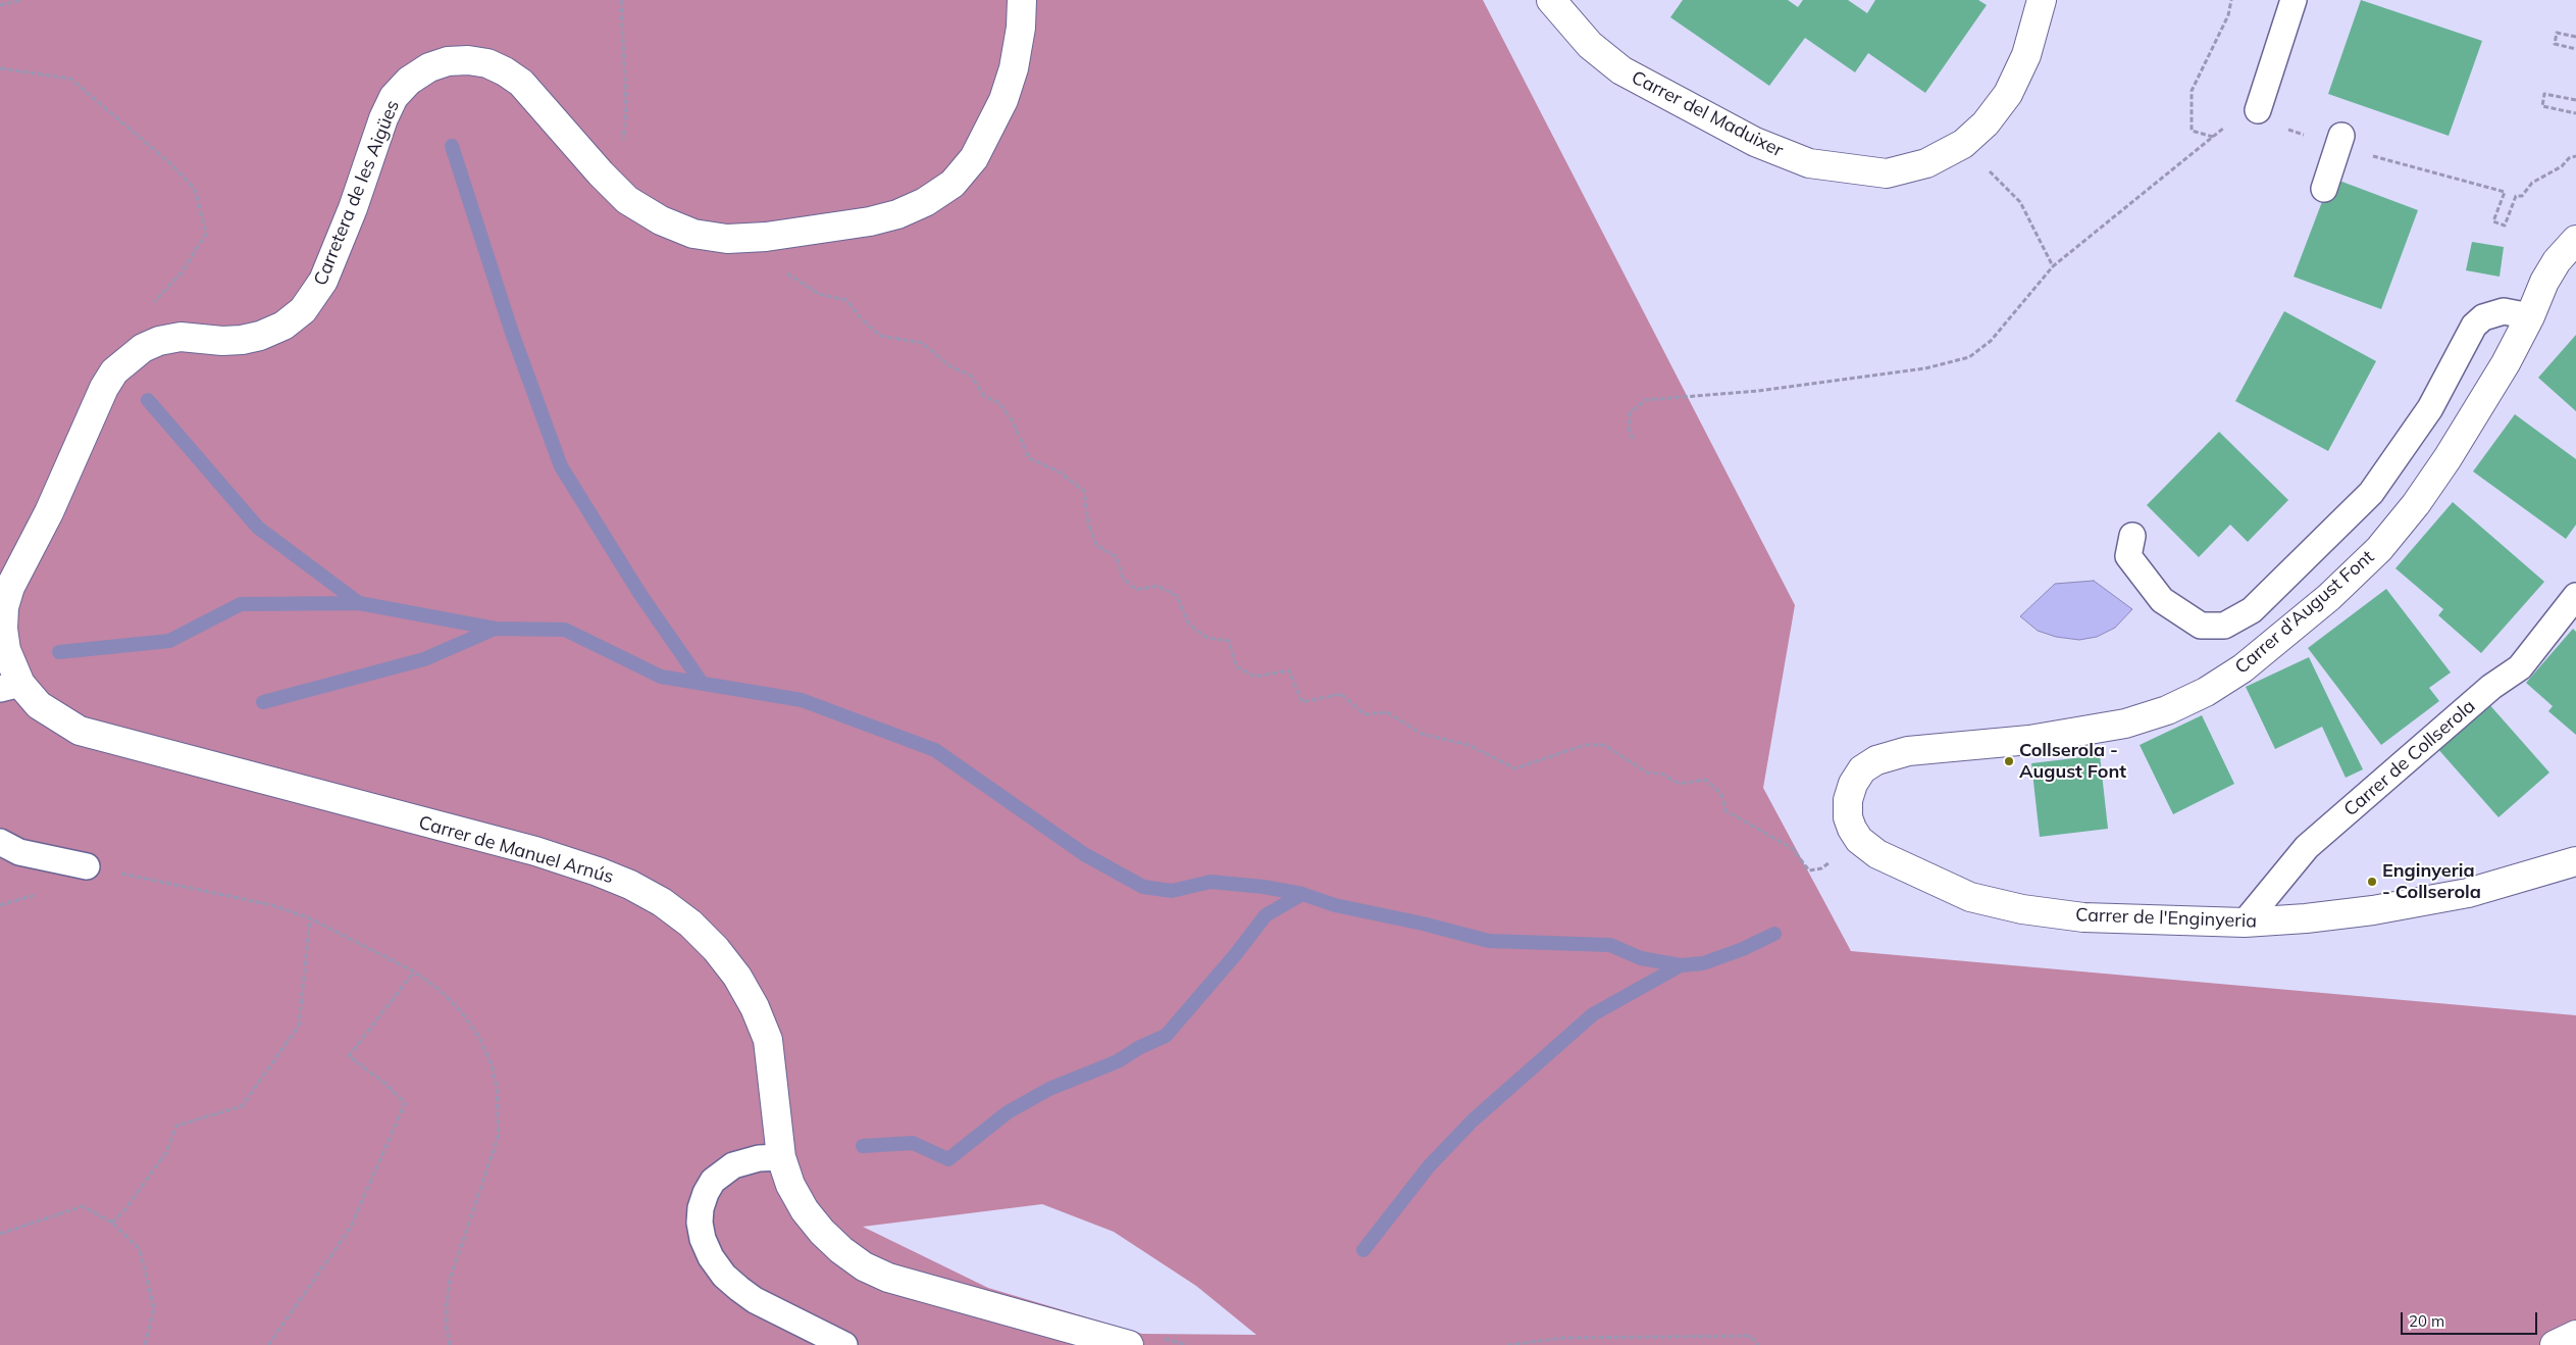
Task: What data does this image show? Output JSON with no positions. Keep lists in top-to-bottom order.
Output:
{
  "streets": {
    "street": [
      "Carrer del Maduixer",
      "Carretera de les Aigües",
      "Carrer d'August Font",
      "Carrer de Manuel Arnús",
      "Carrer de l'Enginyeria"
    ],
    "lane": ["Carrer de Collserola"]
  },
  "crossings": [
    ["Carretera de les Aigües", "Carrer de Manuel Arnús"],
    ["Carrer d'August Font", "Carrer de l'Enginyeria"],
    ["Carrer de Collserola", "Carrer de l'Enginyeria"]
  ],
  "places": ["Collserola - August Font", "Enginyeria - Collserola"],
  "scale_bar": "20 m"
}
